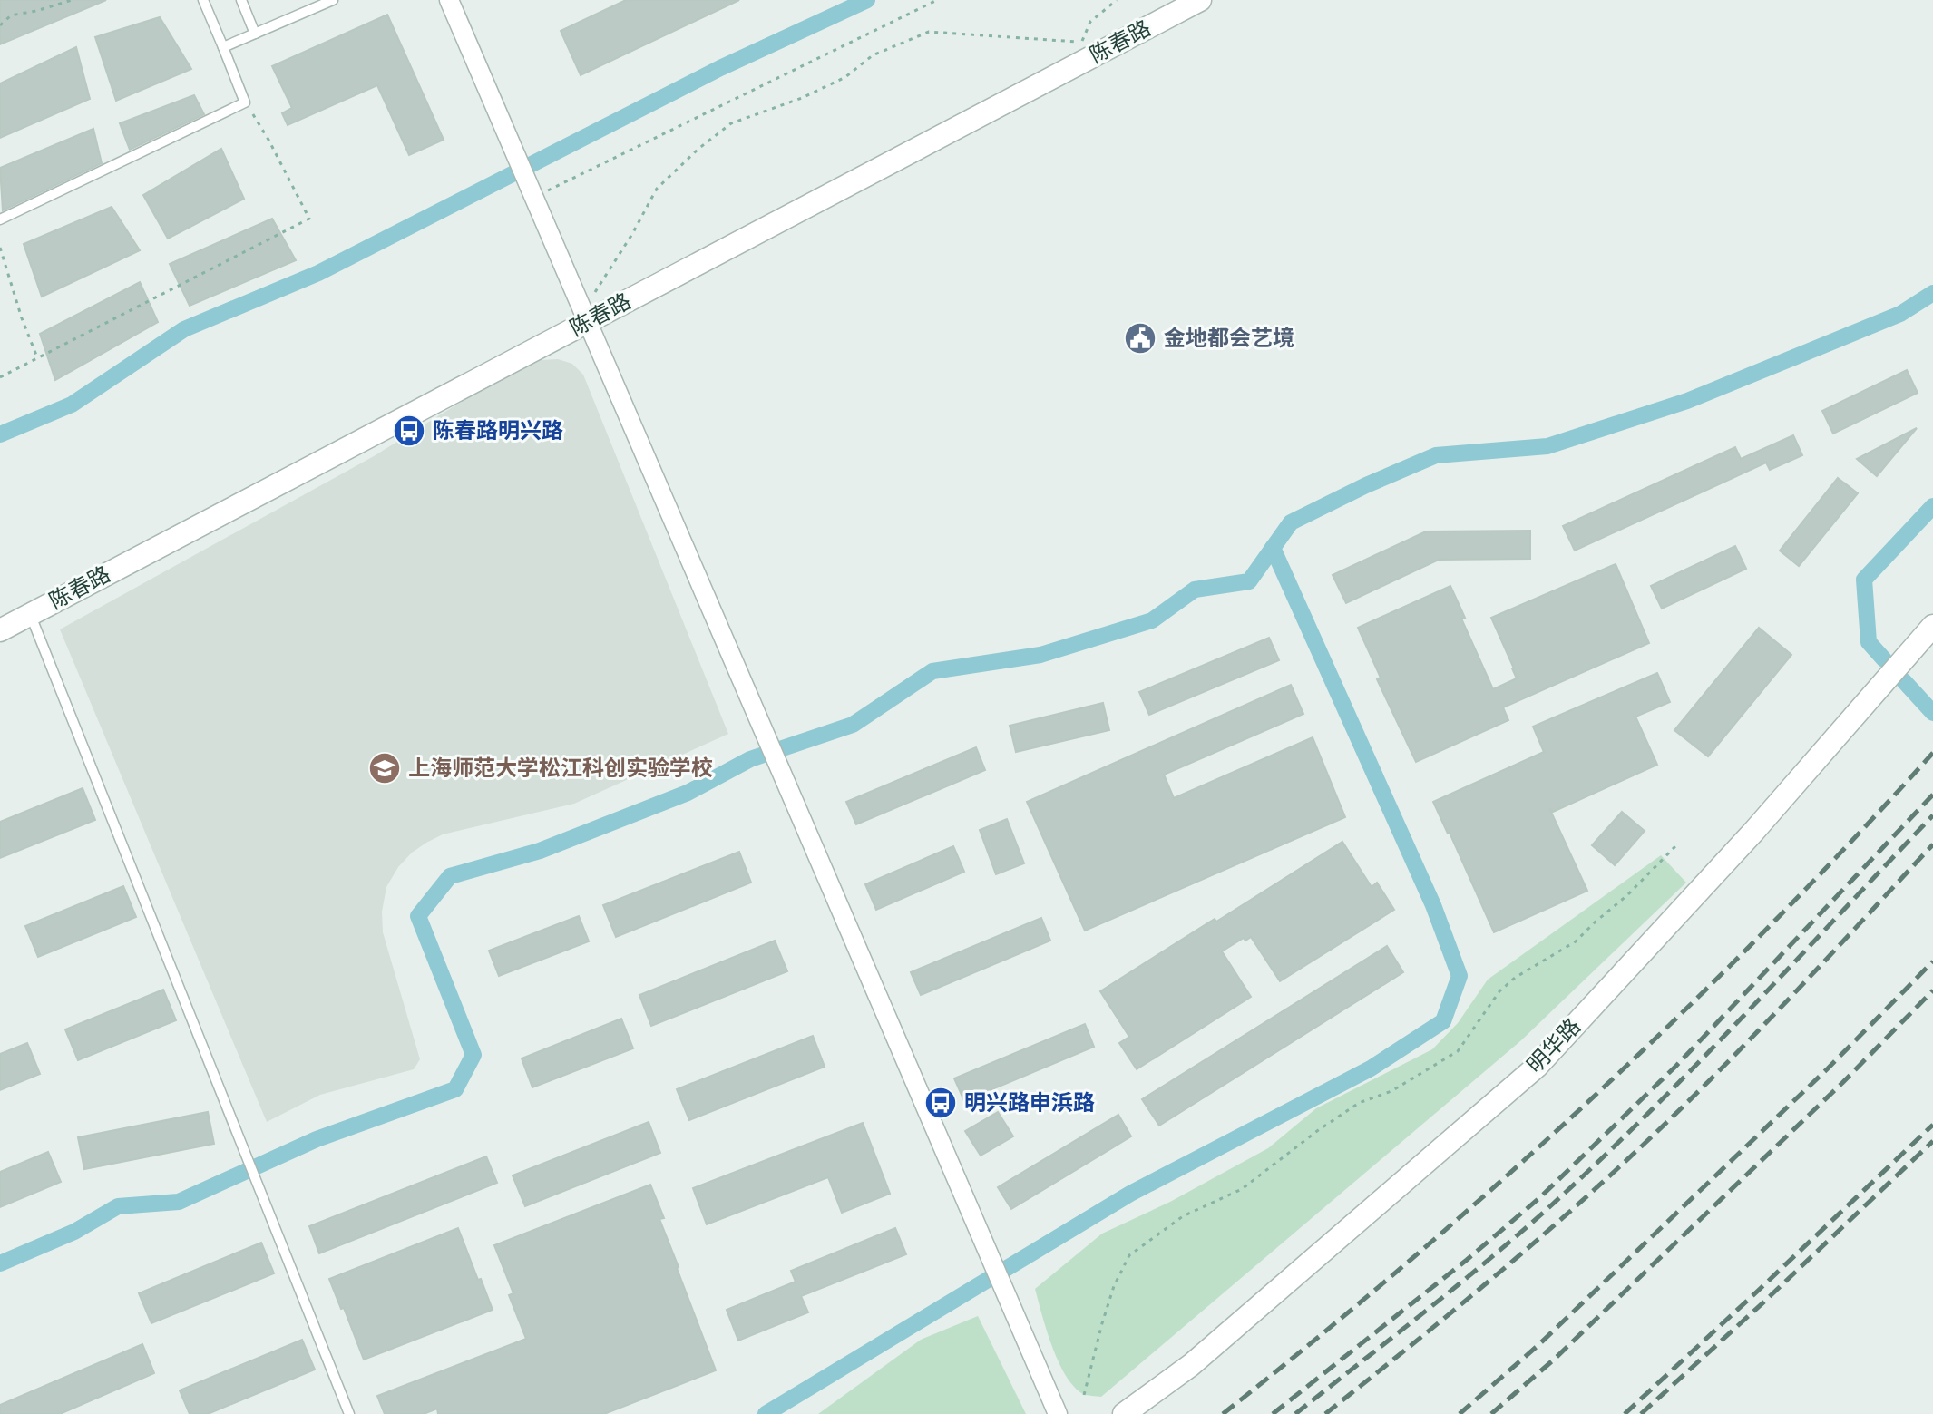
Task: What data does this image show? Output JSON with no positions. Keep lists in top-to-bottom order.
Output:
{
  "streets": {
    "street": ["陈春路", "明华路"]
  },
  "places": {
    "public building": ["金地都会艺境"],
    "bus stop": ["陈春路明兴路", "明兴路申浜路"],
    "school or university": ["上海师范大学松江科创实验学校"]
  }
}
